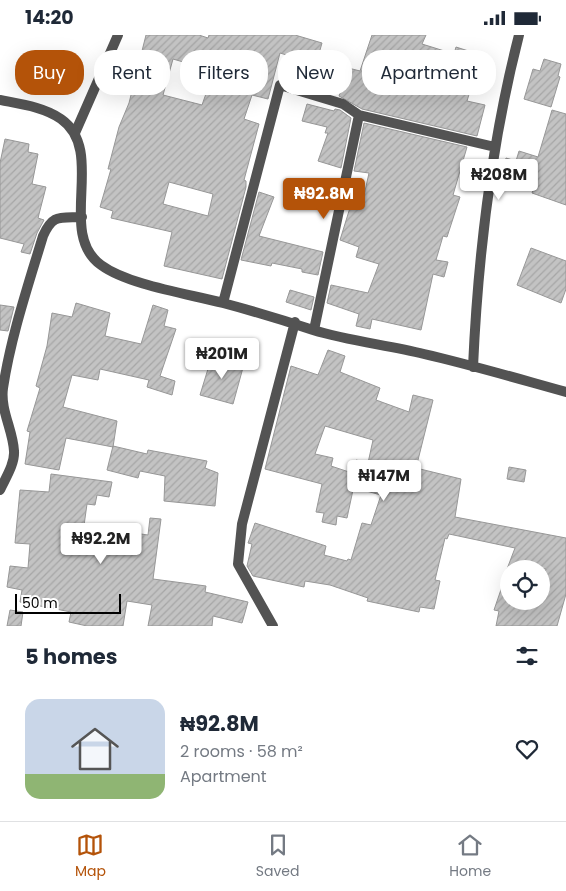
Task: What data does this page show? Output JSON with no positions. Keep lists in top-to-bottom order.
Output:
{
  "scale_bar": "50 m",
  "page": {
    "status": "14:20",
    "chip": [
      "Buy",
      "Rent",
      "Filters",
      "New",
      "Apartment"
    ],
    "price": [
      "₦208M",
      "₦92.8M",
      "₦201M",
      "₦147M",
      "₦92.2M"
    ],
    "scale": "50 m",
    "heading": "5 homes",
    "list": [
      {
        "name": "₦92.8M",
        "note": "2 rooms · 58 m² · Apartment"
      }
    ],
    "tabs": ["Map", "Saved", "Home"]
  }
}
